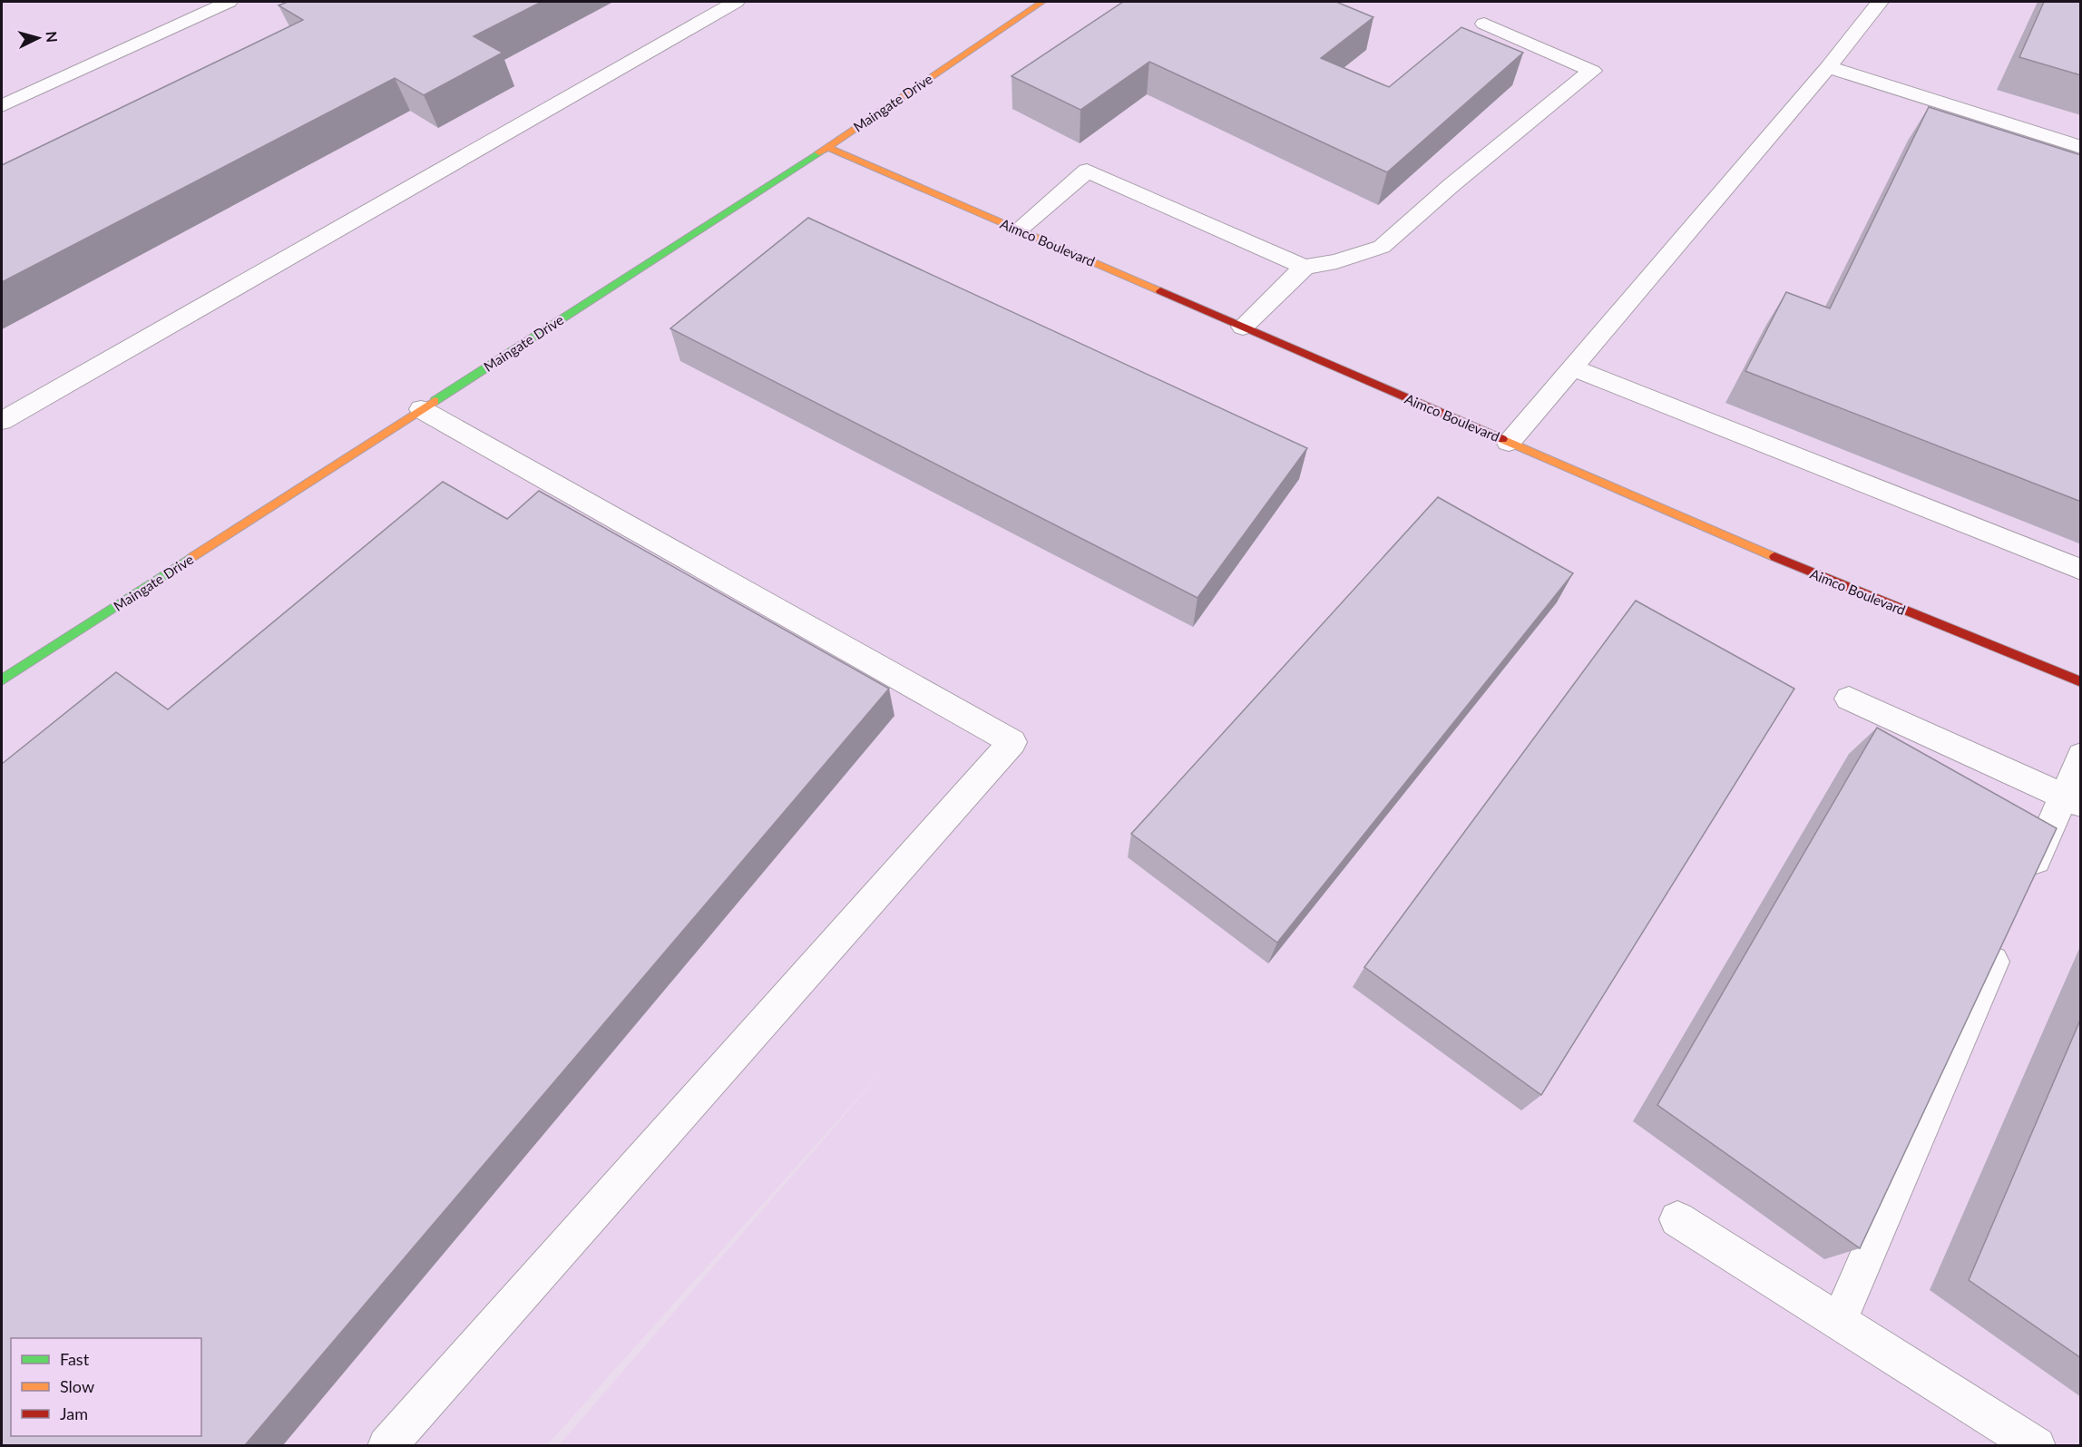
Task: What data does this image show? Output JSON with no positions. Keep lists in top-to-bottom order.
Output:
{
  "streets": {
    "street": ["Maingate Drive", "Aimco Boulevard"]
  },
  "crossings": [
    ["Maingate Drive", "Aimco Boulevard"]
  ],
  "legend": ["Fast", "Slow", "Jam"],
  "north": "right"
}
